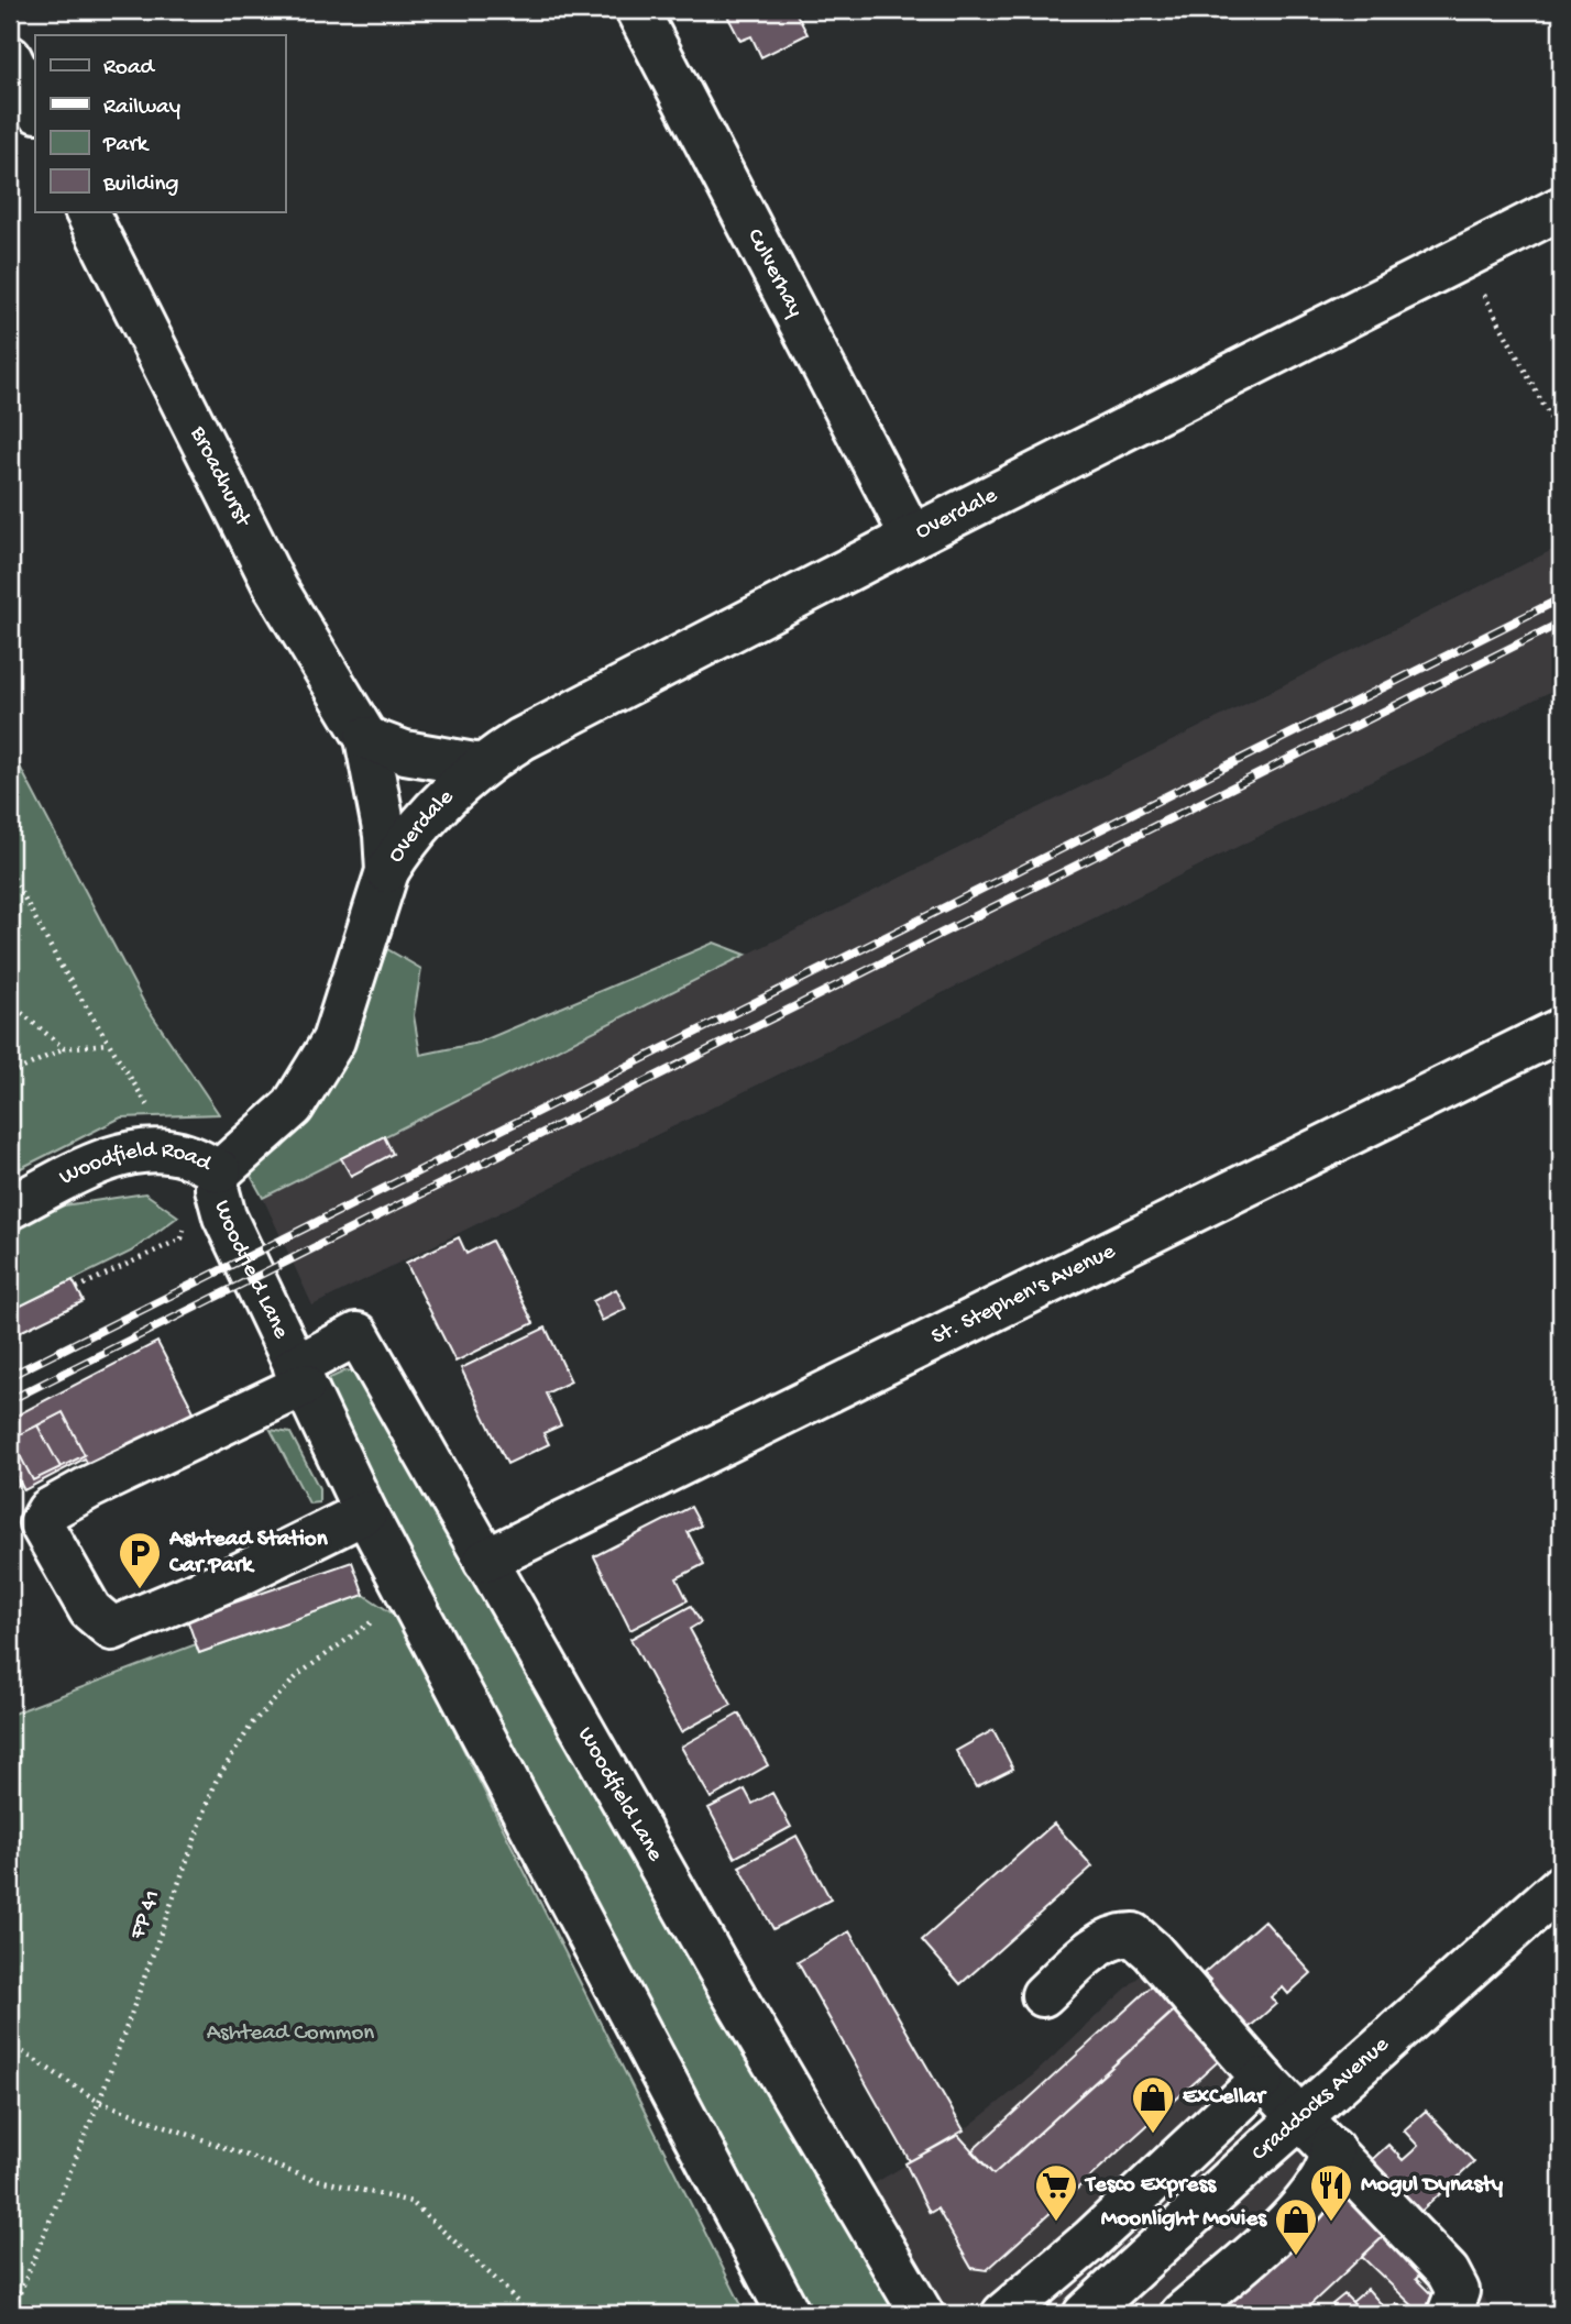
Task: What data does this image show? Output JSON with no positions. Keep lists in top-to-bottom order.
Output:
{
  "streets": {
    "street": [
      "Culverhay",
      "Broadhurst",
      "Overdale",
      "Woodfield Road",
      "Woodfield Lane",
      "St. Stephen's Avenue",
      "Craddocks Avenue"
    ],
    "path": ["FP 41"]
  },
  "crossings": [
    ["Culverhay", "Overdale"],
    ["Broadhurst", "Overdale"],
    ["Broadhurst", "Woodfield Road"],
    ["Broadhurst", "Woodfield Lane"],
    ["Woodfield Road", "Woodfield Lane"],
    ["Woodfield Lane", "St. Stephen's Avenue"],
    ["Woodfield Lane", "FP 41"]
  ],
  "parks": ["Ashtead Common"],
  "places": {
    "parking": ["Ashtead Station Car Park"],
    "shop": ["ExCellar", "Moonlight Movies"],
    "supermarket": ["Tesco Express"],
    "restaurant": ["Mogul Dynasty"]
  },
  "legend": [
    "Road",
    "Railway",
    "Park",
    "Building"
  ]
}
